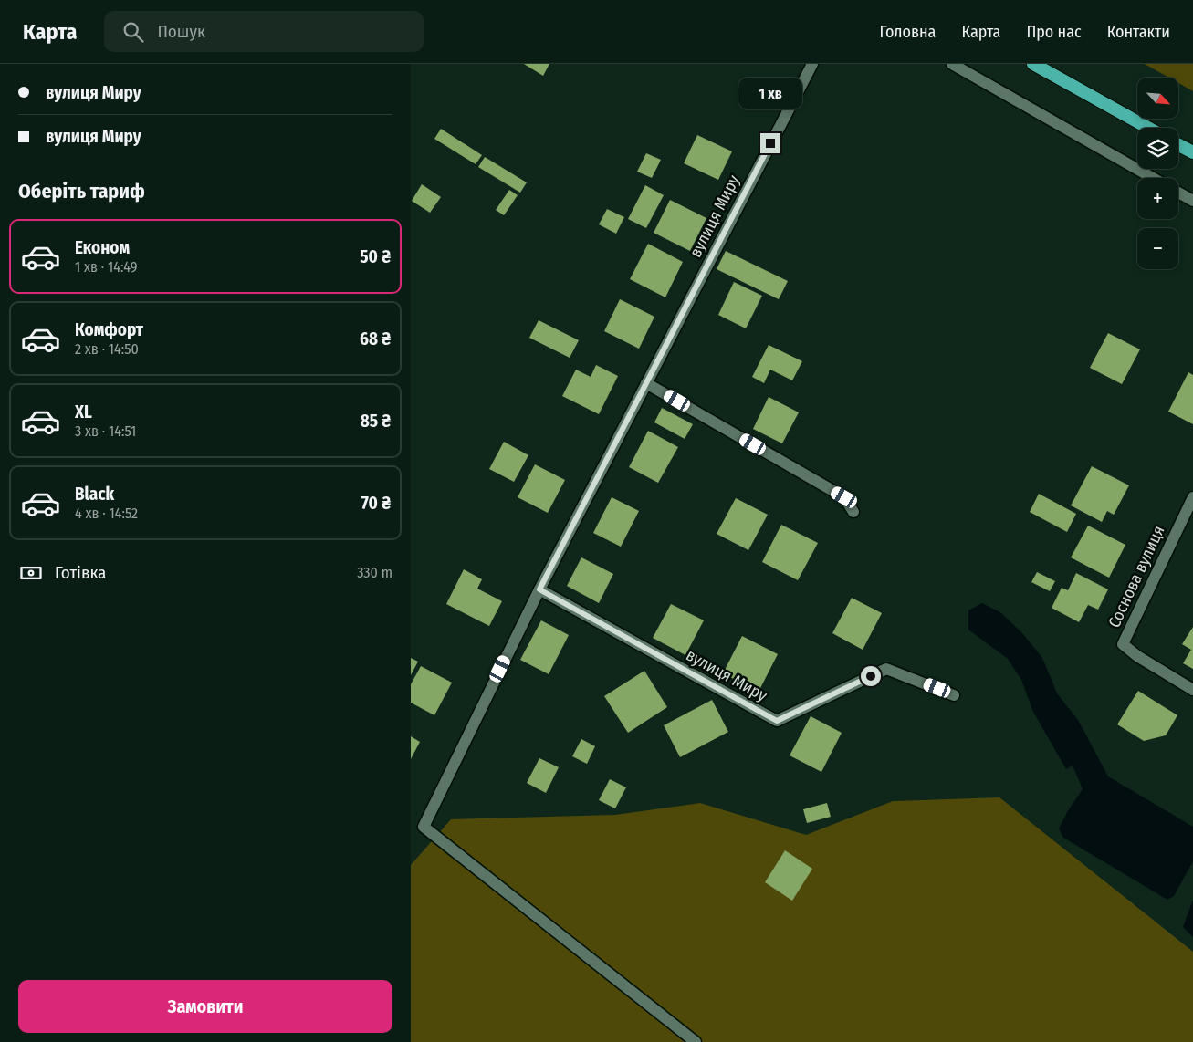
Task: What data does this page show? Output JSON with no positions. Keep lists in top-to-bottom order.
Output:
{
  "streets": {
    "street": ["вулиця Миру", "Соснова вулиця"]
  },
  "north": "bottom right",
  "page": {
    "header": "Карта",
    "search": "Пошук",
    "nav": [
      "Головна",
      "Карта",
      "Про нас",
      "Контакти"
    ],
    "banner": ["вулиця Миру", "вулиця Миру"],
    "map_buttons": ["+", "−"],
    "bubble": "1 хв",
    "heading": "Оберіть тариф",
    "list": [
      {
        "name": "Економ",
        "note": "1 хв · 14:49",
        "value": "50 ₴"
      },
      {
        "name": "Комфорт",
        "note": "2 хв · 14:50",
        "value": "68 ₴"
      },
      {
        "name": "XL",
        "note": "3 хв · 14:51",
        "value": "85 ₴"
      },
      {
        "name": "Black",
        "note": "4 хв · 14:52",
        "value": "70 ₴"
      }
    ],
    "pay": ["Готівка", "330 m"],
    "buttons": "Замовити"
  }
}
